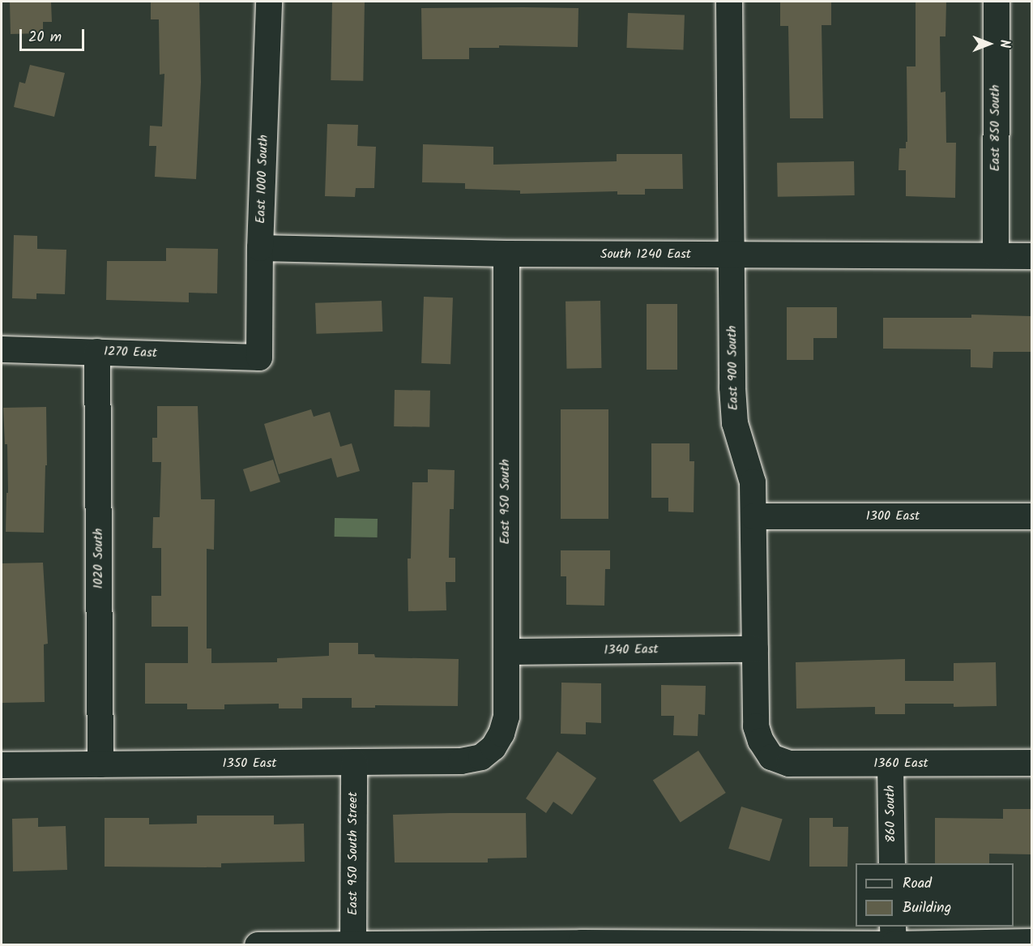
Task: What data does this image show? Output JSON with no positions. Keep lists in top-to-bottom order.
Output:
{
  "streets": {
    "street": [
      "East 850 South",
      "East 1000 South",
      "South 1240 East",
      "1270 East",
      "East 900 South",
      "East 950 South",
      "1300 East",
      "1020 South",
      "1340 East",
      "1350 East",
      "1360 East",
      "860 South",
      "East 950 South Street"
    ]
  },
  "crossings": [
    ["East 850 South", "South 1240 East"],
    ["East 1000 South", "South 1240 East"],
    ["East 1000 South", "1270 East"],
    ["South 1240 East", "East 900 South"],
    ["South 1240 East", "East 950 South"],
    ["1270 East", "1020 South"],
    ["East 900 South", "1300 East"],
    ["East 900 South", "1340 East"],
    ["East 900 South", "1360 East"],
    ["East 950 South", "1340 East"],
    ["East 950 South", "1350 East"],
    ["1020 South", "1350 East"],
    ["1350 East", "East 950 South Street"],
    ["1360 East", "860 South"]
  ],
  "legend": ["Road", "Building"],
  "scale_bar": "20 m",
  "north": "right"
}
